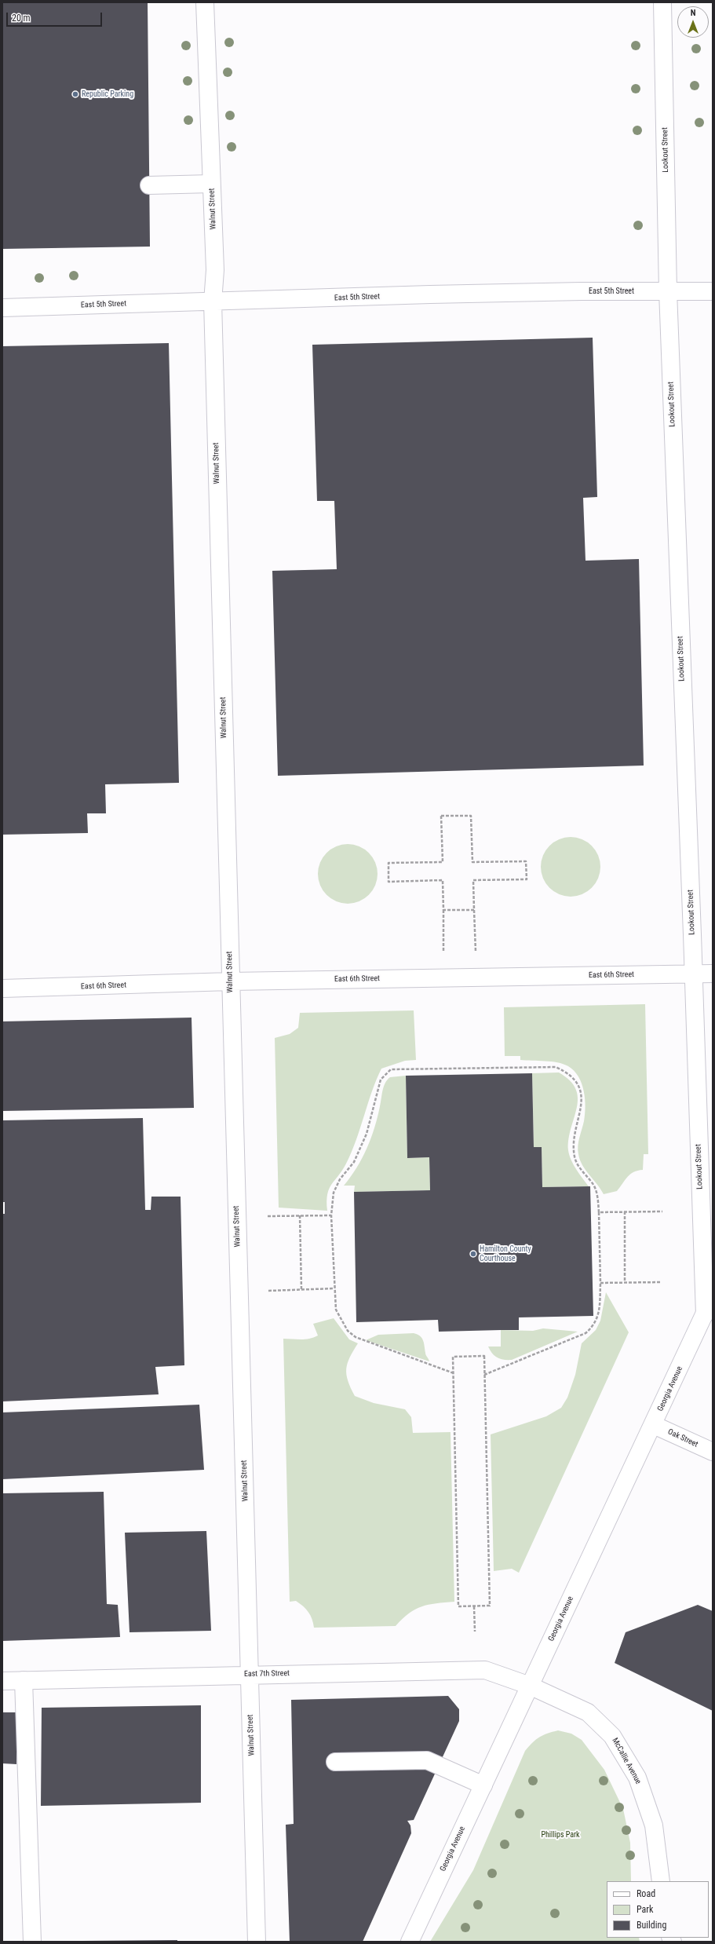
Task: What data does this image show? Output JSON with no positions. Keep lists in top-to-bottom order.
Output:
{
  "streets": {
    "street": [
      "Lookout Street",
      "Walnut Street",
      "East 5th Street",
      "East 6th Street",
      "Georgia Avenue",
      "Oak Street",
      "East 7th Street",
      "McCallie Avenue"
    ]
  },
  "crossings": [
    ["Lookout Street", "East 5th Street"],
    ["Lookout Street", "East 6th Street"],
    ["Lookout Street", "Georgia Avenue"],
    ["Walnut Street", "East 5th Street"],
    ["Walnut Street", "East 6th Street"],
    ["Walnut Street", "East 7th Street"],
    ["Georgia Avenue", "Oak Street"],
    ["Georgia Avenue", "East 7th Street"],
    ["Georgia Avenue", "McCallie Avenue"],
    ["East 7th Street", "McCallie Avenue"]
  ],
  "parks": ["Phillips Park"],
  "places": ["Republic Parking", "Hamilton County Courthouse"],
  "legend": ["Road", "Park", "Building"],
  "scale_bar": "20 m",
  "north": "top"
}
